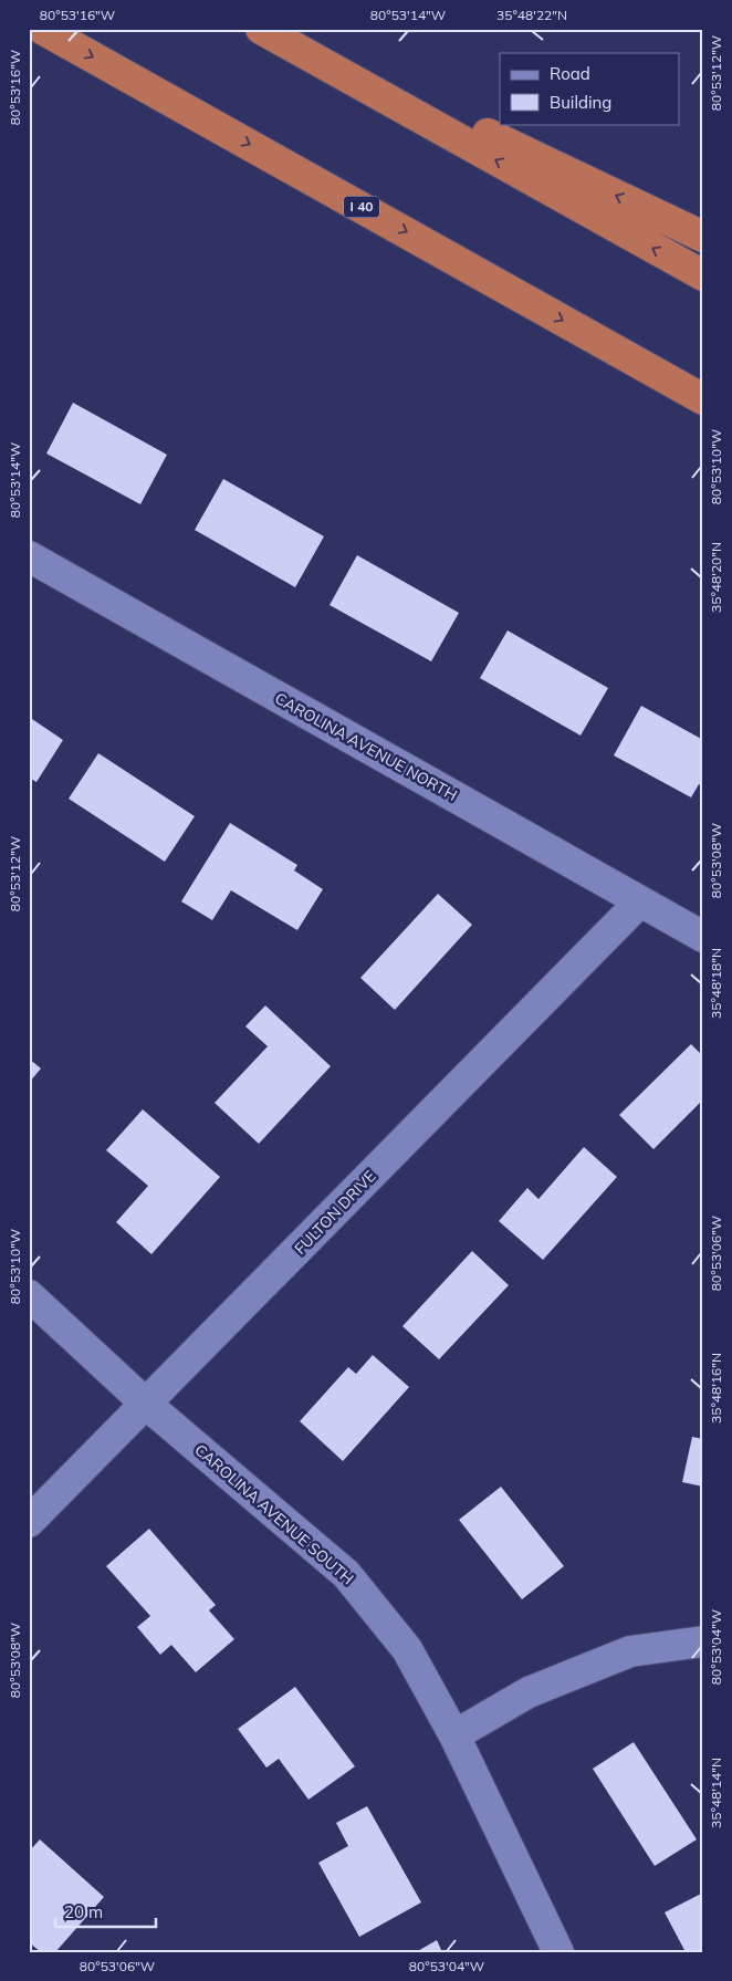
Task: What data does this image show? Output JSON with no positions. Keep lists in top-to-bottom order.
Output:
{
  "streets": {
    "highway": ["I 40"],
    "street": ["CAROLINA AVENUE NORTH", "FULTON DRIVE", "CAROLINA AVENUE SOUTH"]
  },
  "crossings": [
    ["CAROLINA AVENUE NORTH", "FULTON DRIVE"],
    ["FULTON DRIVE", "CAROLINA AVENUE SOUTH"]
  ],
  "legend": ["Road", "Building"],
  "scale_bar": "20 m",
  "coordinates": [
    "80°53'16\"W",
    "80°53'14\"W",
    "35°48'22\"N",
    "80°53'12\"W",
    "80°53'10\"W",
    "35°48'20\"N",
    "80°53'08\"W",
    "35°48'18\"N",
    "80°53'06\"W",
    "35°48'16\"N",
    "80°53'04\"W",
    "35°48'14\"N"
  ]
}
